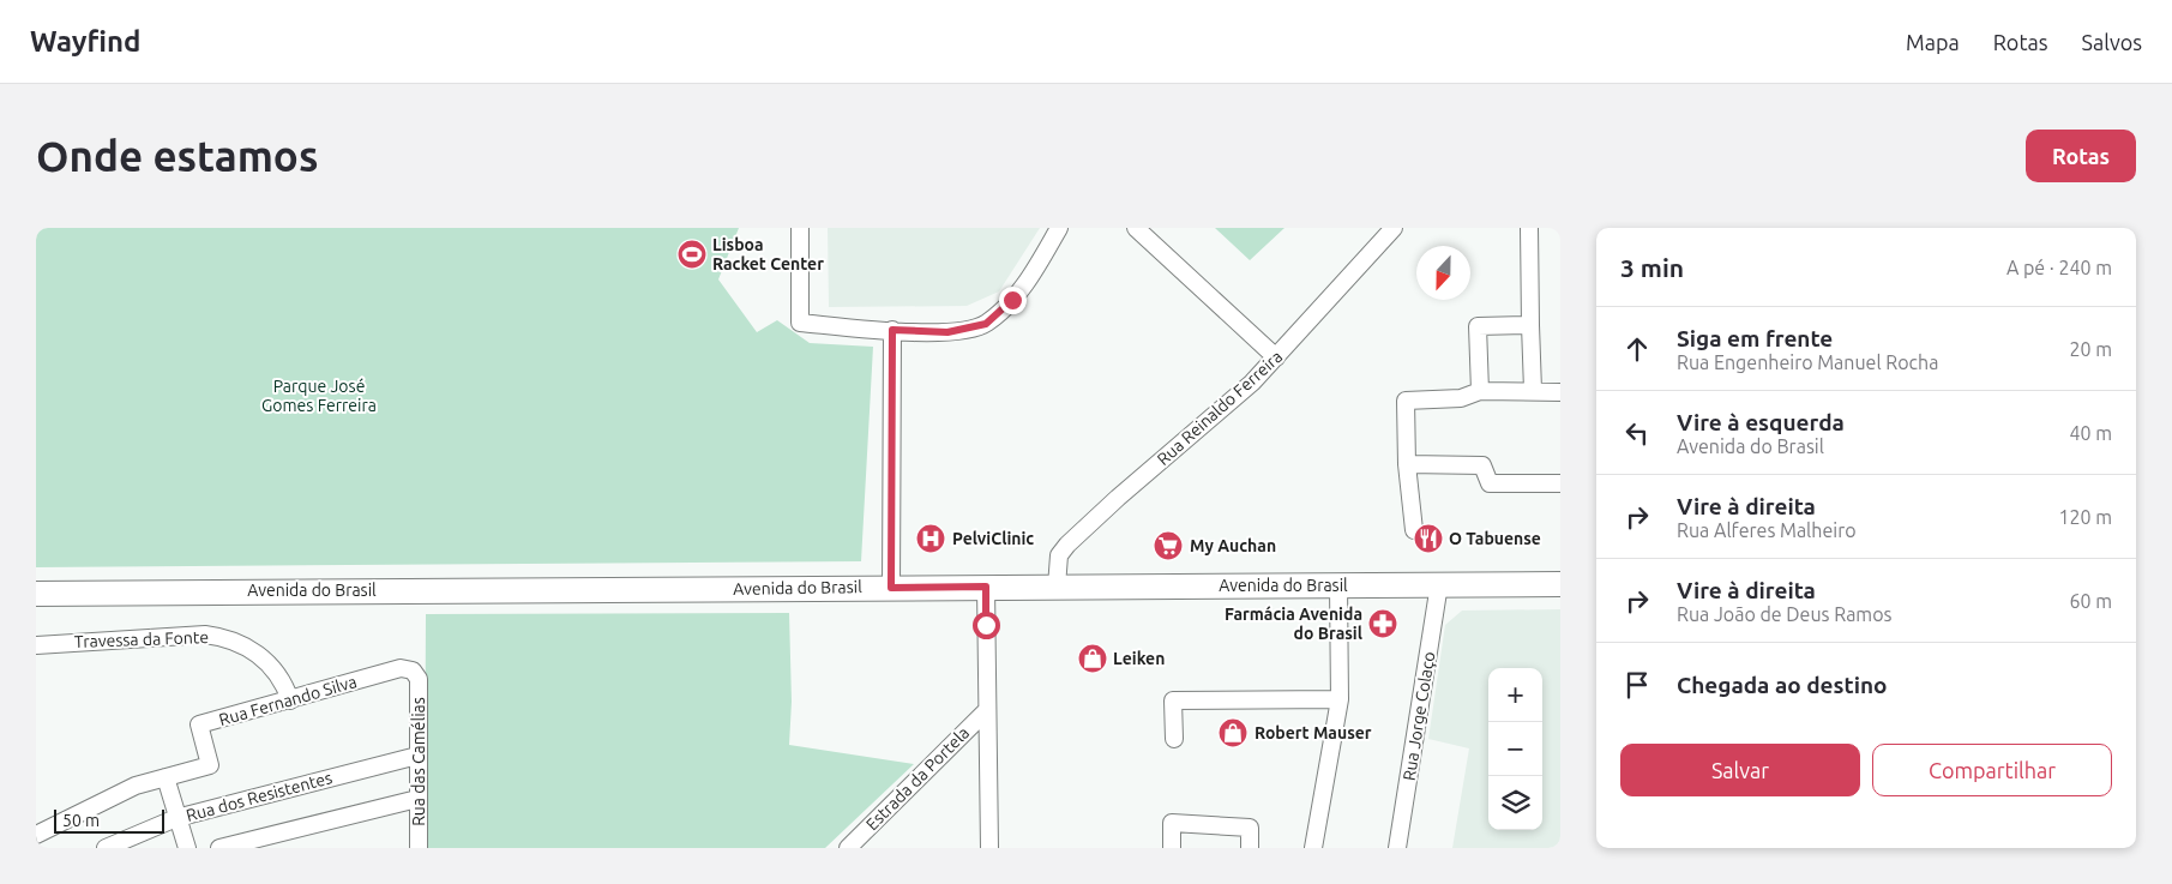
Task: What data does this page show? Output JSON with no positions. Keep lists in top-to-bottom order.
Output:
{
  "streets": {
    "main road": ["Avenida do Brasil"],
    "street": [
      "Rua Reinaldo Ferreira",
      "Travessa da Fonte",
      "Rua Fernando Silva",
      "Rua Jorge Colaço",
      "Rua das Camélias",
      "Estrada da Portela",
      "Rua dos Resistentes"
    ]
  },
  "crossings": [
    ["Rua Reinaldo Ferreira", "Avenida do Brasil"],
    ["Avenida do Brasil", "Rua Jorge Colaço"],
    ["Travessa da Fonte", "Rua Fernando Silva"],
    ["Rua Fernando Silva", "Rua das Camélias"],
    ["Rua das Camélias", "Rua dos Resistentes"]
  ],
  "parks": ["Parque José Gomes Ferreira"],
  "places": {
    "sports": ["Lisboa Racket Center"],
    "hospital": ["PelviClinic"],
    "restaurant": ["O Tabuense"],
    "supermarket": ["My Auchan"],
    "pharmacy": ["Farmácia Avenida do Brasil"],
    "shop": ["Leiken", "Robert Mauser"]
  },
  "scale_bar": "50 m",
  "north": "bottom",
  "page": {
    "header": "Wayfind",
    "nav": ["Mapa", "Rotas", "Salvos"],
    "buttons": [
      "Rotas",
      ["Salvar", "Compartilhar"]
    ],
    "title": "Onde estamos",
    "heading": ["3 min", "A pé · 240 m"],
    "list": [
      ["Siga em frente", "Rua Engenheiro Manuel Rocha", "20 m"],
      ["Vire à esquerda", "Avenida do Brasil", "40 m"],
      ["Vire à direita", "Rua Alferes Malheiro", "120 m"],
      ["Vire à direita", "Rua João de Deus Ramos", "60 m"],
      "Chegada ao destino"
    ],
    "map_buttons": ["+", "−"],
    "scale": "50 m"
  }
}
